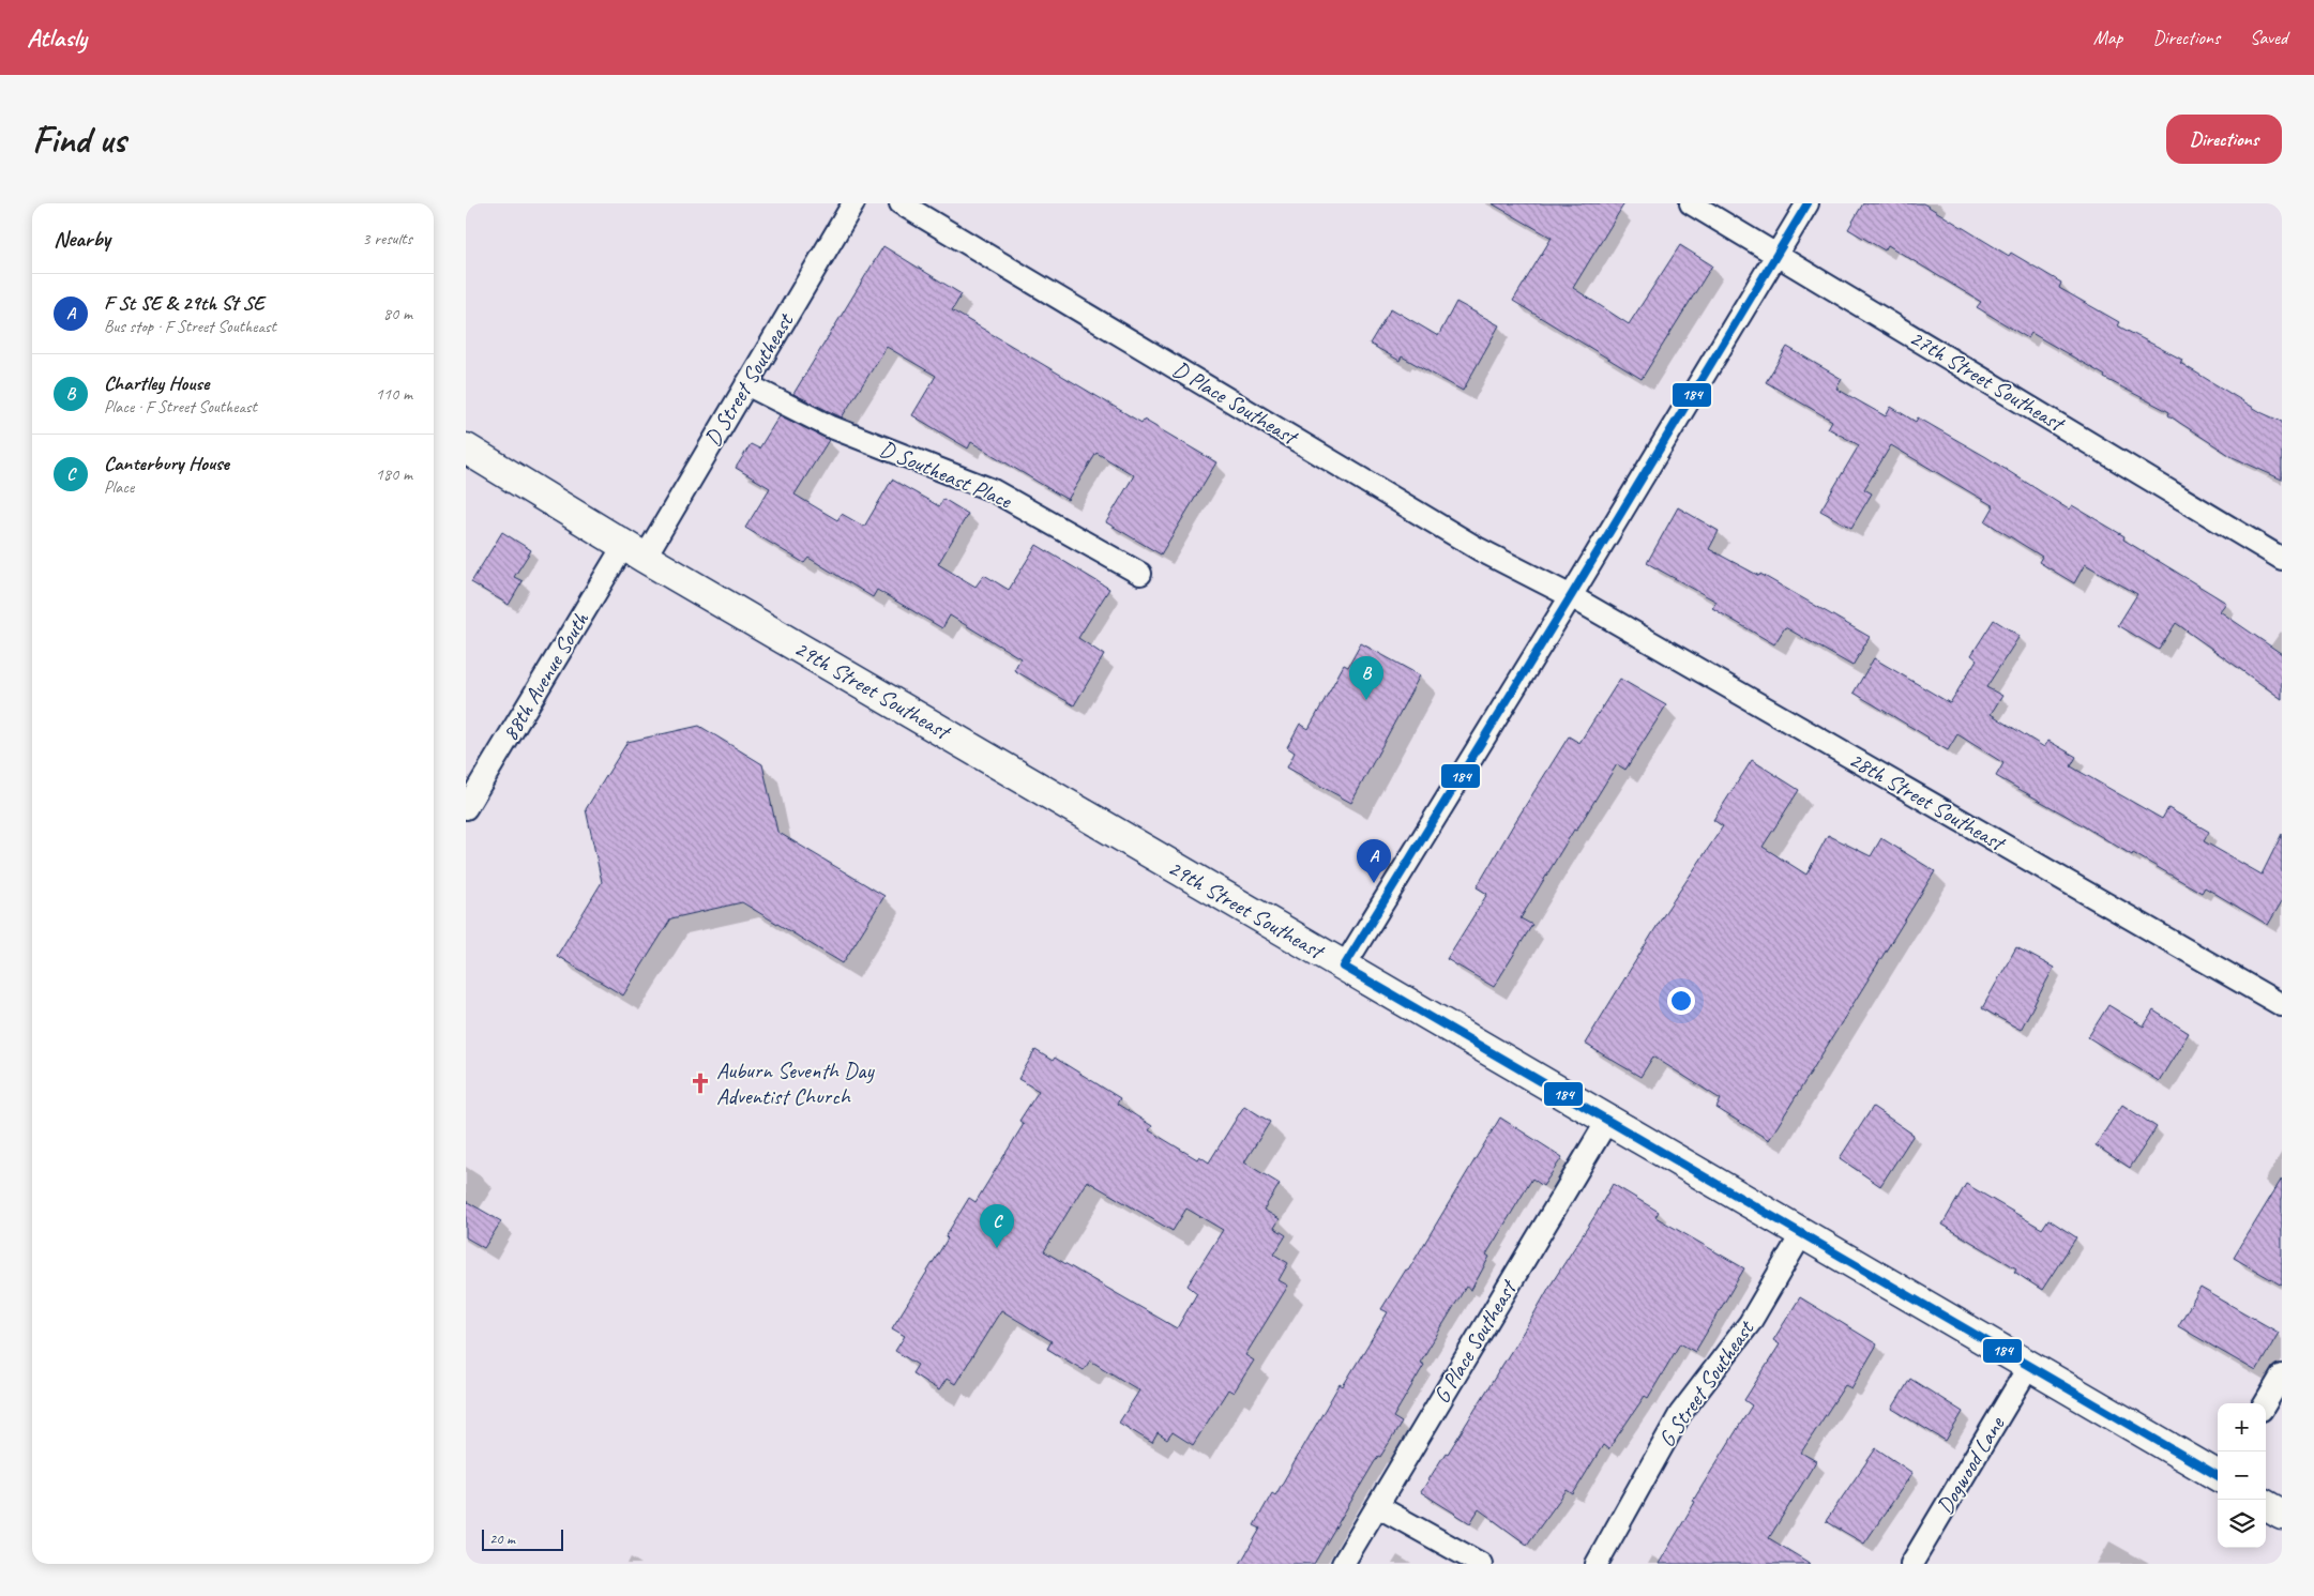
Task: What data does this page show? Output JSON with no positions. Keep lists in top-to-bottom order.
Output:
{
  "streets": {
    "street": [
      "D Street Southeast",
      "27th Street Southeast",
      "D Place Southeast",
      "D Southeast Place",
      "88th Avenue South",
      "29th Street Southeast",
      "28th Street Southeast",
      "G Place Southeast",
      "G Street Southeast",
      "Dogwood Lane"
    ]
  },
  "crossings": [
    ["D Street Southeast", "D Southeast Place"],
    ["D Street Southeast", "88th Avenue South"],
    ["D Street Southeast", "29th Street Southeast"],
    ["D Place Southeast", "28th Street Southeast"],
    ["88th Avenue South", "29th Street Southeast"],
    ["29th Street Southeast", "G Place Southeast"],
    ["29th Street Southeast", "G Street Southeast"],
    ["29th Street Southeast", "Dogwood Lane"]
  ],
  "places": {
    "church": ["Auburn Seventh Day Adventist Church"]
  },
  "lines": ["transit line 184"],
  "scale_bar": "20 m",
  "page": {
    "header": "Atlasly",
    "nav": ["Map", "Directions", "Saved"],
    "buttons": "Directions",
    "title": "Find us",
    "heading": ["Nearby", "3 results"],
    "list": [
      {
        "mark": "A",
        "name": "F St SE & 29th St SE",
        "note": "Bus stop · F Street Southeast",
        "value": "80 m"
      },
      {
        "mark": "B",
        "name": "Chartley House",
        "note": "Place · F Street Southeast",
        "value": "110 m"
      },
      {
        "mark": "C",
        "name": "Canterbury House",
        "note": "Place",
        "value": "180 m"
      }
    ],
    "pins": ["B", "A", "C"],
    "map_buttons": ["+", "−"],
    "scale": "20 m"
  }
}
